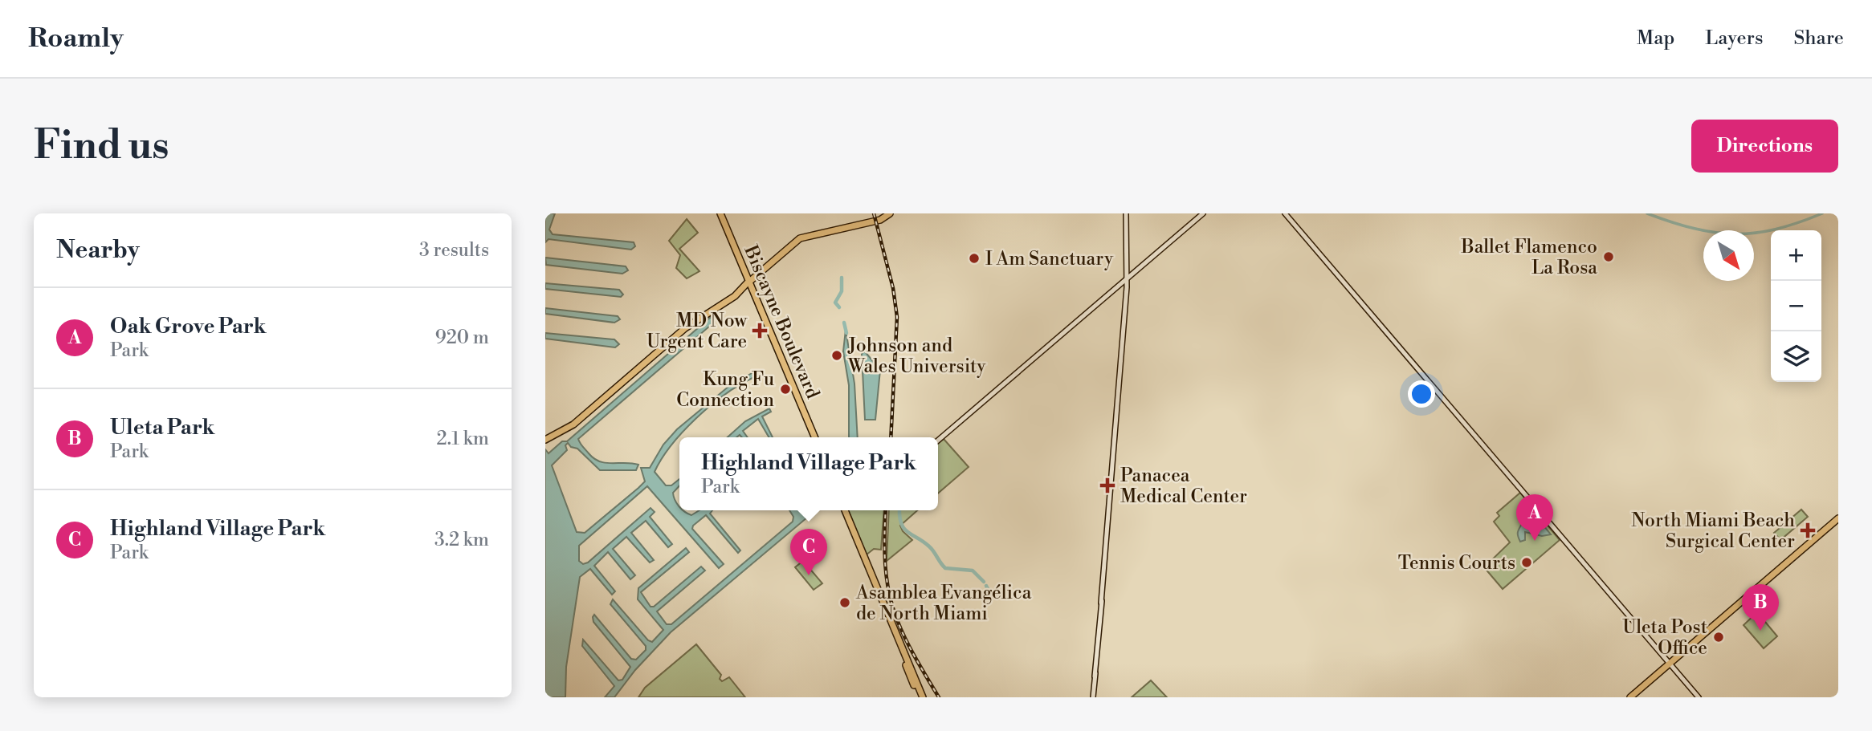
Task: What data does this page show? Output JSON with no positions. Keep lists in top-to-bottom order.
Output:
{
  "streets": {
    "main road": ["Biscayne Boulevard"]
  },
  "places": {
    "other": [
      "Ballet Flamenco La Rosa",
      "I Am Sanctuary",
      "Johnson and Wales University",
      "Kung Fu Connection",
      "Tennis Courts",
      "Asamblea Evangélica de North Miami",
      "Uleta Post Office"
    ],
    "health": ["MD Now Urgent Care", "Panacea Medical Center", "North Miami Beach Surgical Center"]
  },
  "north": "bottom right",
  "page": {
    "header": "Roamly",
    "nav": ["Map", "Layers", "Share"],
    "buttons": "Directions",
    "title": "Find us",
    "heading": ["Nearby", "3 results"],
    "map_buttons": ["+", "−"],
    "list": [
      {
        "mark": "A",
        "name": "Oak Grove Park",
        "note": "Park",
        "value": "920 m"
      },
      {
        "mark": "B",
        "name": "Uleta Park",
        "note": "Park",
        "value": "2.1 km"
      },
      {
        "mark": "C",
        "name": "Highland Village Park",
        "note": "Park",
        "value": "3.2 km"
      }
    ],
    "popup": ["Highland Village Park", "Park"],
    "pins": ["A", "C", "B"]
  }
}
